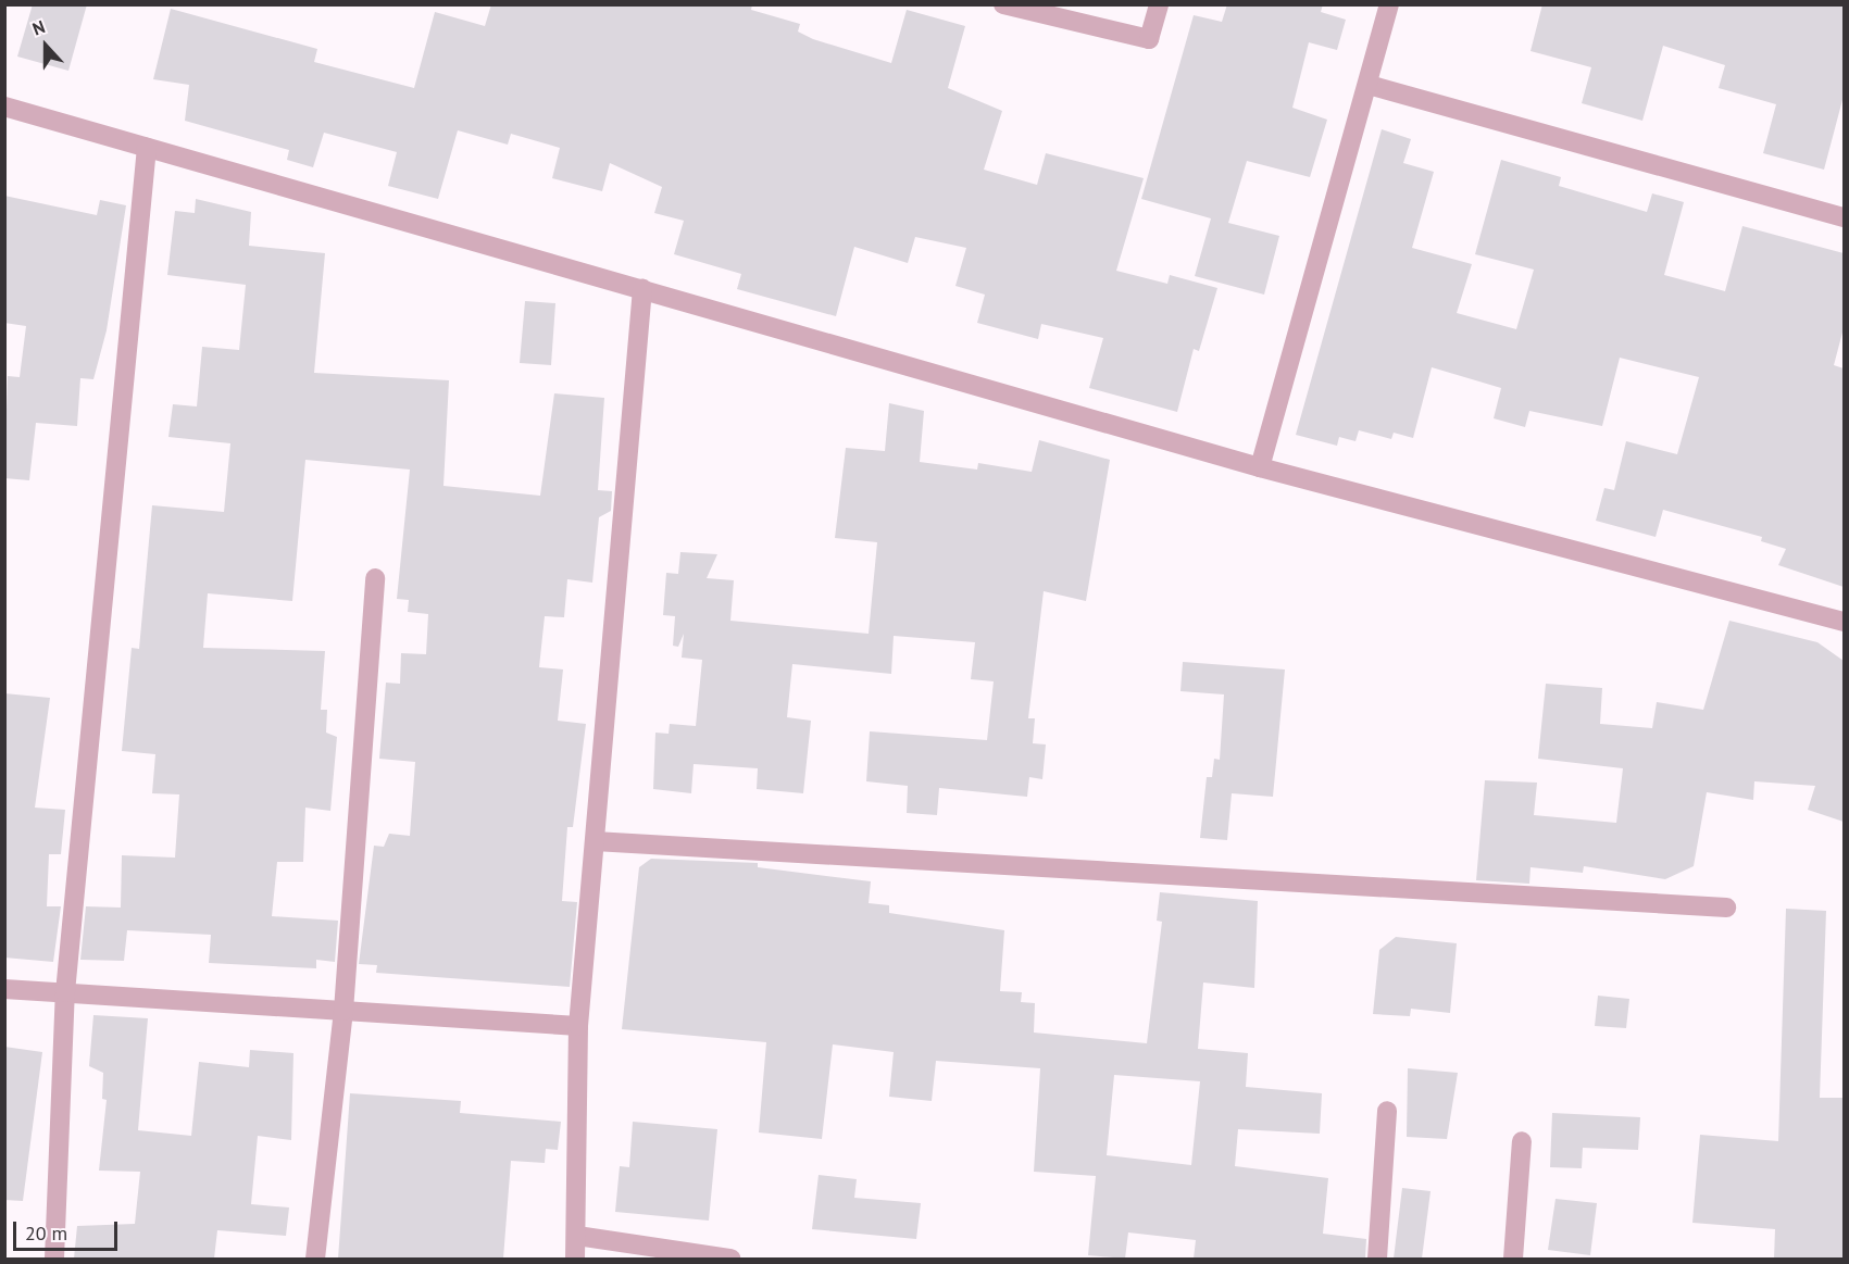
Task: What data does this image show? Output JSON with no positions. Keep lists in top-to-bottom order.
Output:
{
  "scale_bar": "20 m",
  "north": "top"
}
